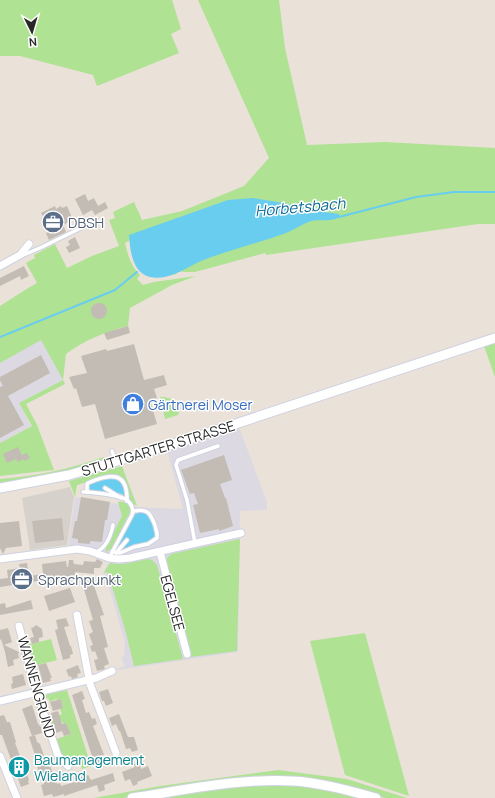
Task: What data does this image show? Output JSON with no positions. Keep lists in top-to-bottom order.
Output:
{
  "streets": {
    "street": ["STUTTGARTER STRASSE", "EGELSEE", "WANNENGRUND"]
  },
  "water": ["Horbetsbach"],
  "places": {
    "office": ["DBSH", "Sprachpunkt"],
    "shop": ["Gärtnerei Moser"],
    "building": ["Baumanagement Wieland"]
  },
  "north": "bottom"
}
